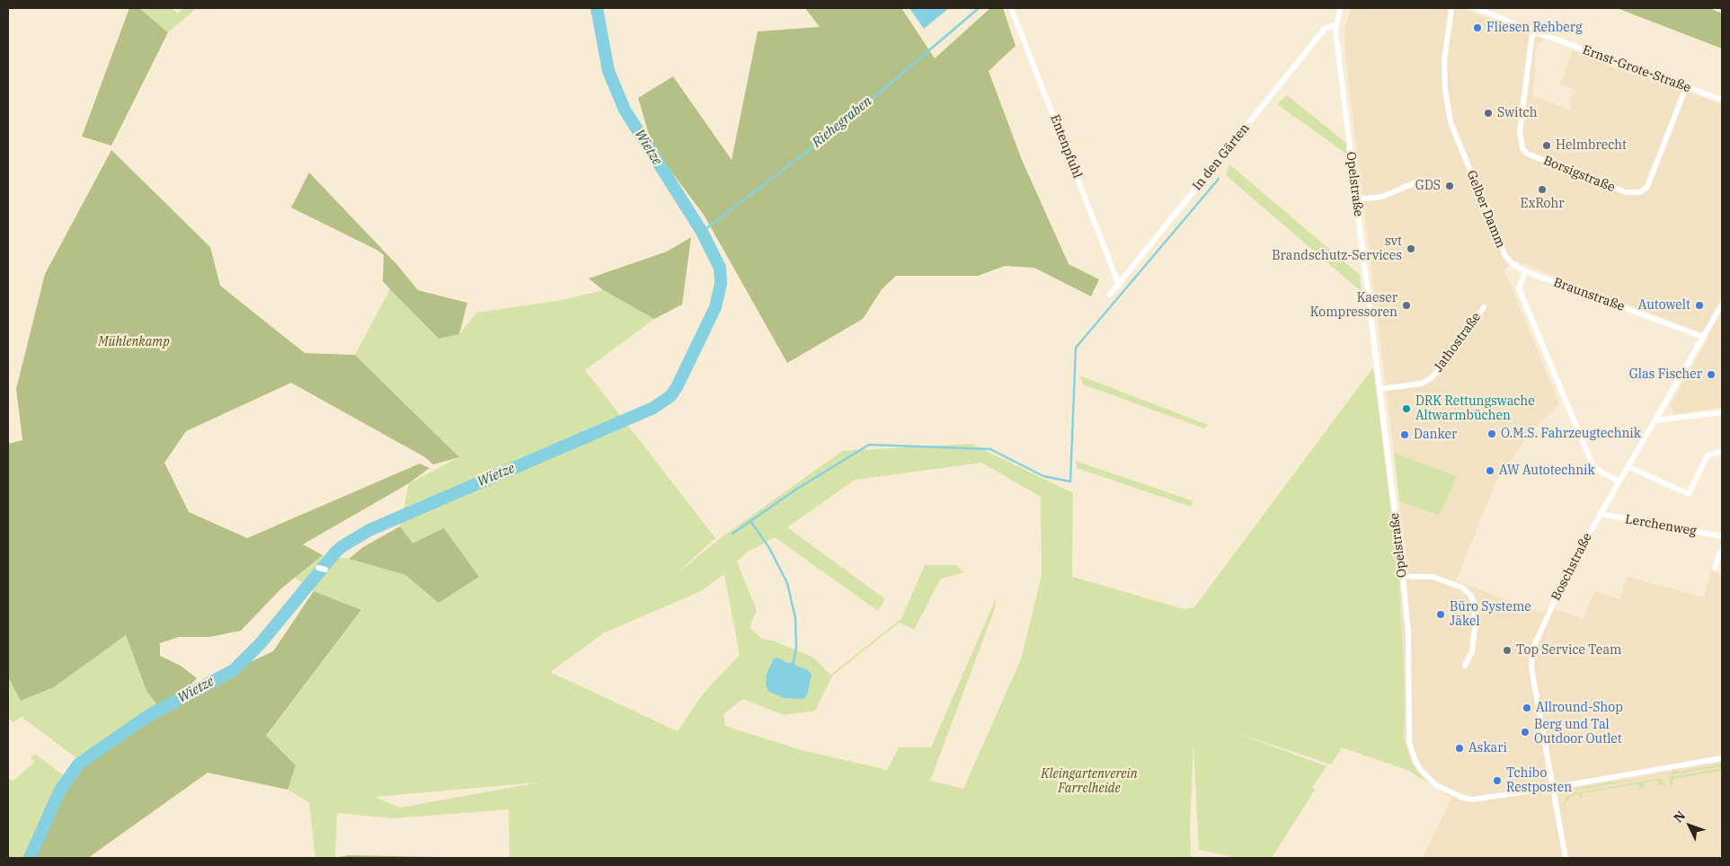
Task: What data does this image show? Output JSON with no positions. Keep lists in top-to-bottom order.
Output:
{
  "streets": {
    "street": [
      "Ernst-Grote-Straße",
      "Entenpfuhl",
      "In den Gärten",
      "Borsigstraße",
      "Opelstraße",
      "Gelber Damm",
      "Braunstraße",
      "Jathostraße",
      "Lerchenweg",
      "Boschstraße"
    ]
  },
  "crossings": [
    ["Ernst-Grote-Straße", "Borsigstraße"],
    ["Entenpfuhl", "In den Gärten"],
    ["In den Gärten", "Opelstraße"],
    ["Opelstraße", "Jathostraße"],
    ["Opelstraße", "Boschstraße"],
    ["Gelber Damm", "Braunstraße"],
    ["Braunstraße", "Boschstraße"],
    ["Lerchenweg", "Boschstraße"]
  ],
  "water": ["Riehegraben", "Wietze"],
  "parks": ["Mühlenkamp", "Kleingartenverein Farrelheide"],
  "places": [
    "Fliesen Rehberg",
    "Switch",
    "Helmbrecht",
    "GDS",
    "ExRohr",
    "svt Brandschutz-Services",
    "Kaeser Kompressoren",
    "Autowelt",
    "Glas Fischer",
    "DRK Rettungswache Altwarmbüchen",
    "O.M.S. Fahrzeugtechnik",
    "Danker",
    "AW Autotechnik",
    "Büro Systeme Jäkel",
    "Top Service Team",
    "Allround-Shop",
    "Berg und Tal Outdoor Outlet",
    "Askari",
    "Tchibo Restposten"
  ],
  "north": "top left"
}
